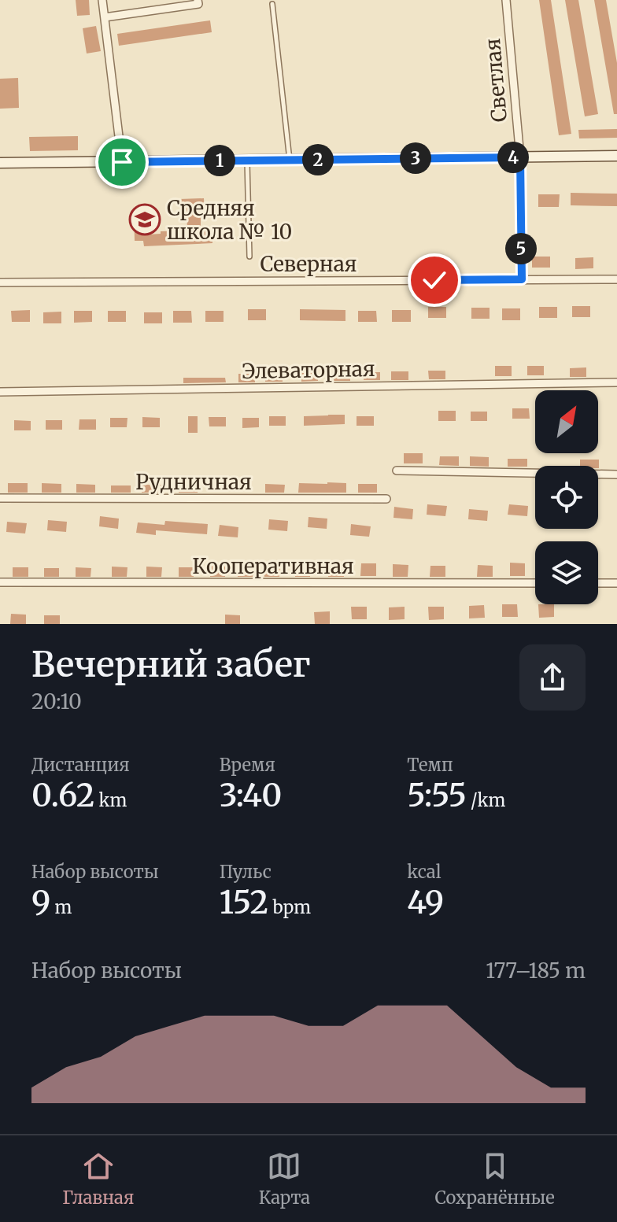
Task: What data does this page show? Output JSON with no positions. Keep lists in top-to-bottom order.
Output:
{
  "streets": {
    "street": [
      "Светлая",
      "Северная",
      "Элеваторная",
      "Рудничная",
      "Кооперативная"
    ]
  },
  "crossings": [
    ["Светлая", "Северная"]
  ],
  "places": {
    "school or university": ["Средняя школа № 10"]
  },
  "north": "top right",
  "page": {
    "pins": [
      "4",
      "3",
      "2",
      "1",
      "5"
    ],
    "heading": ["Вечерний забег", "20:10"],
    "stats": [
      ["Дистанция", "0.62 km"],
      ["Время", "3:40"],
      ["Темп", "5:55 /km"],
      ["Набор высоты", "9 m"],
      ["Пульс", "152 bpm"],
      ["kcal", "49"]
    ],
    "chart": ["Набор высоты", "177–185 m"],
    "tabs": ["Главная", "Карта", "Сохранённые"]
  }
}
